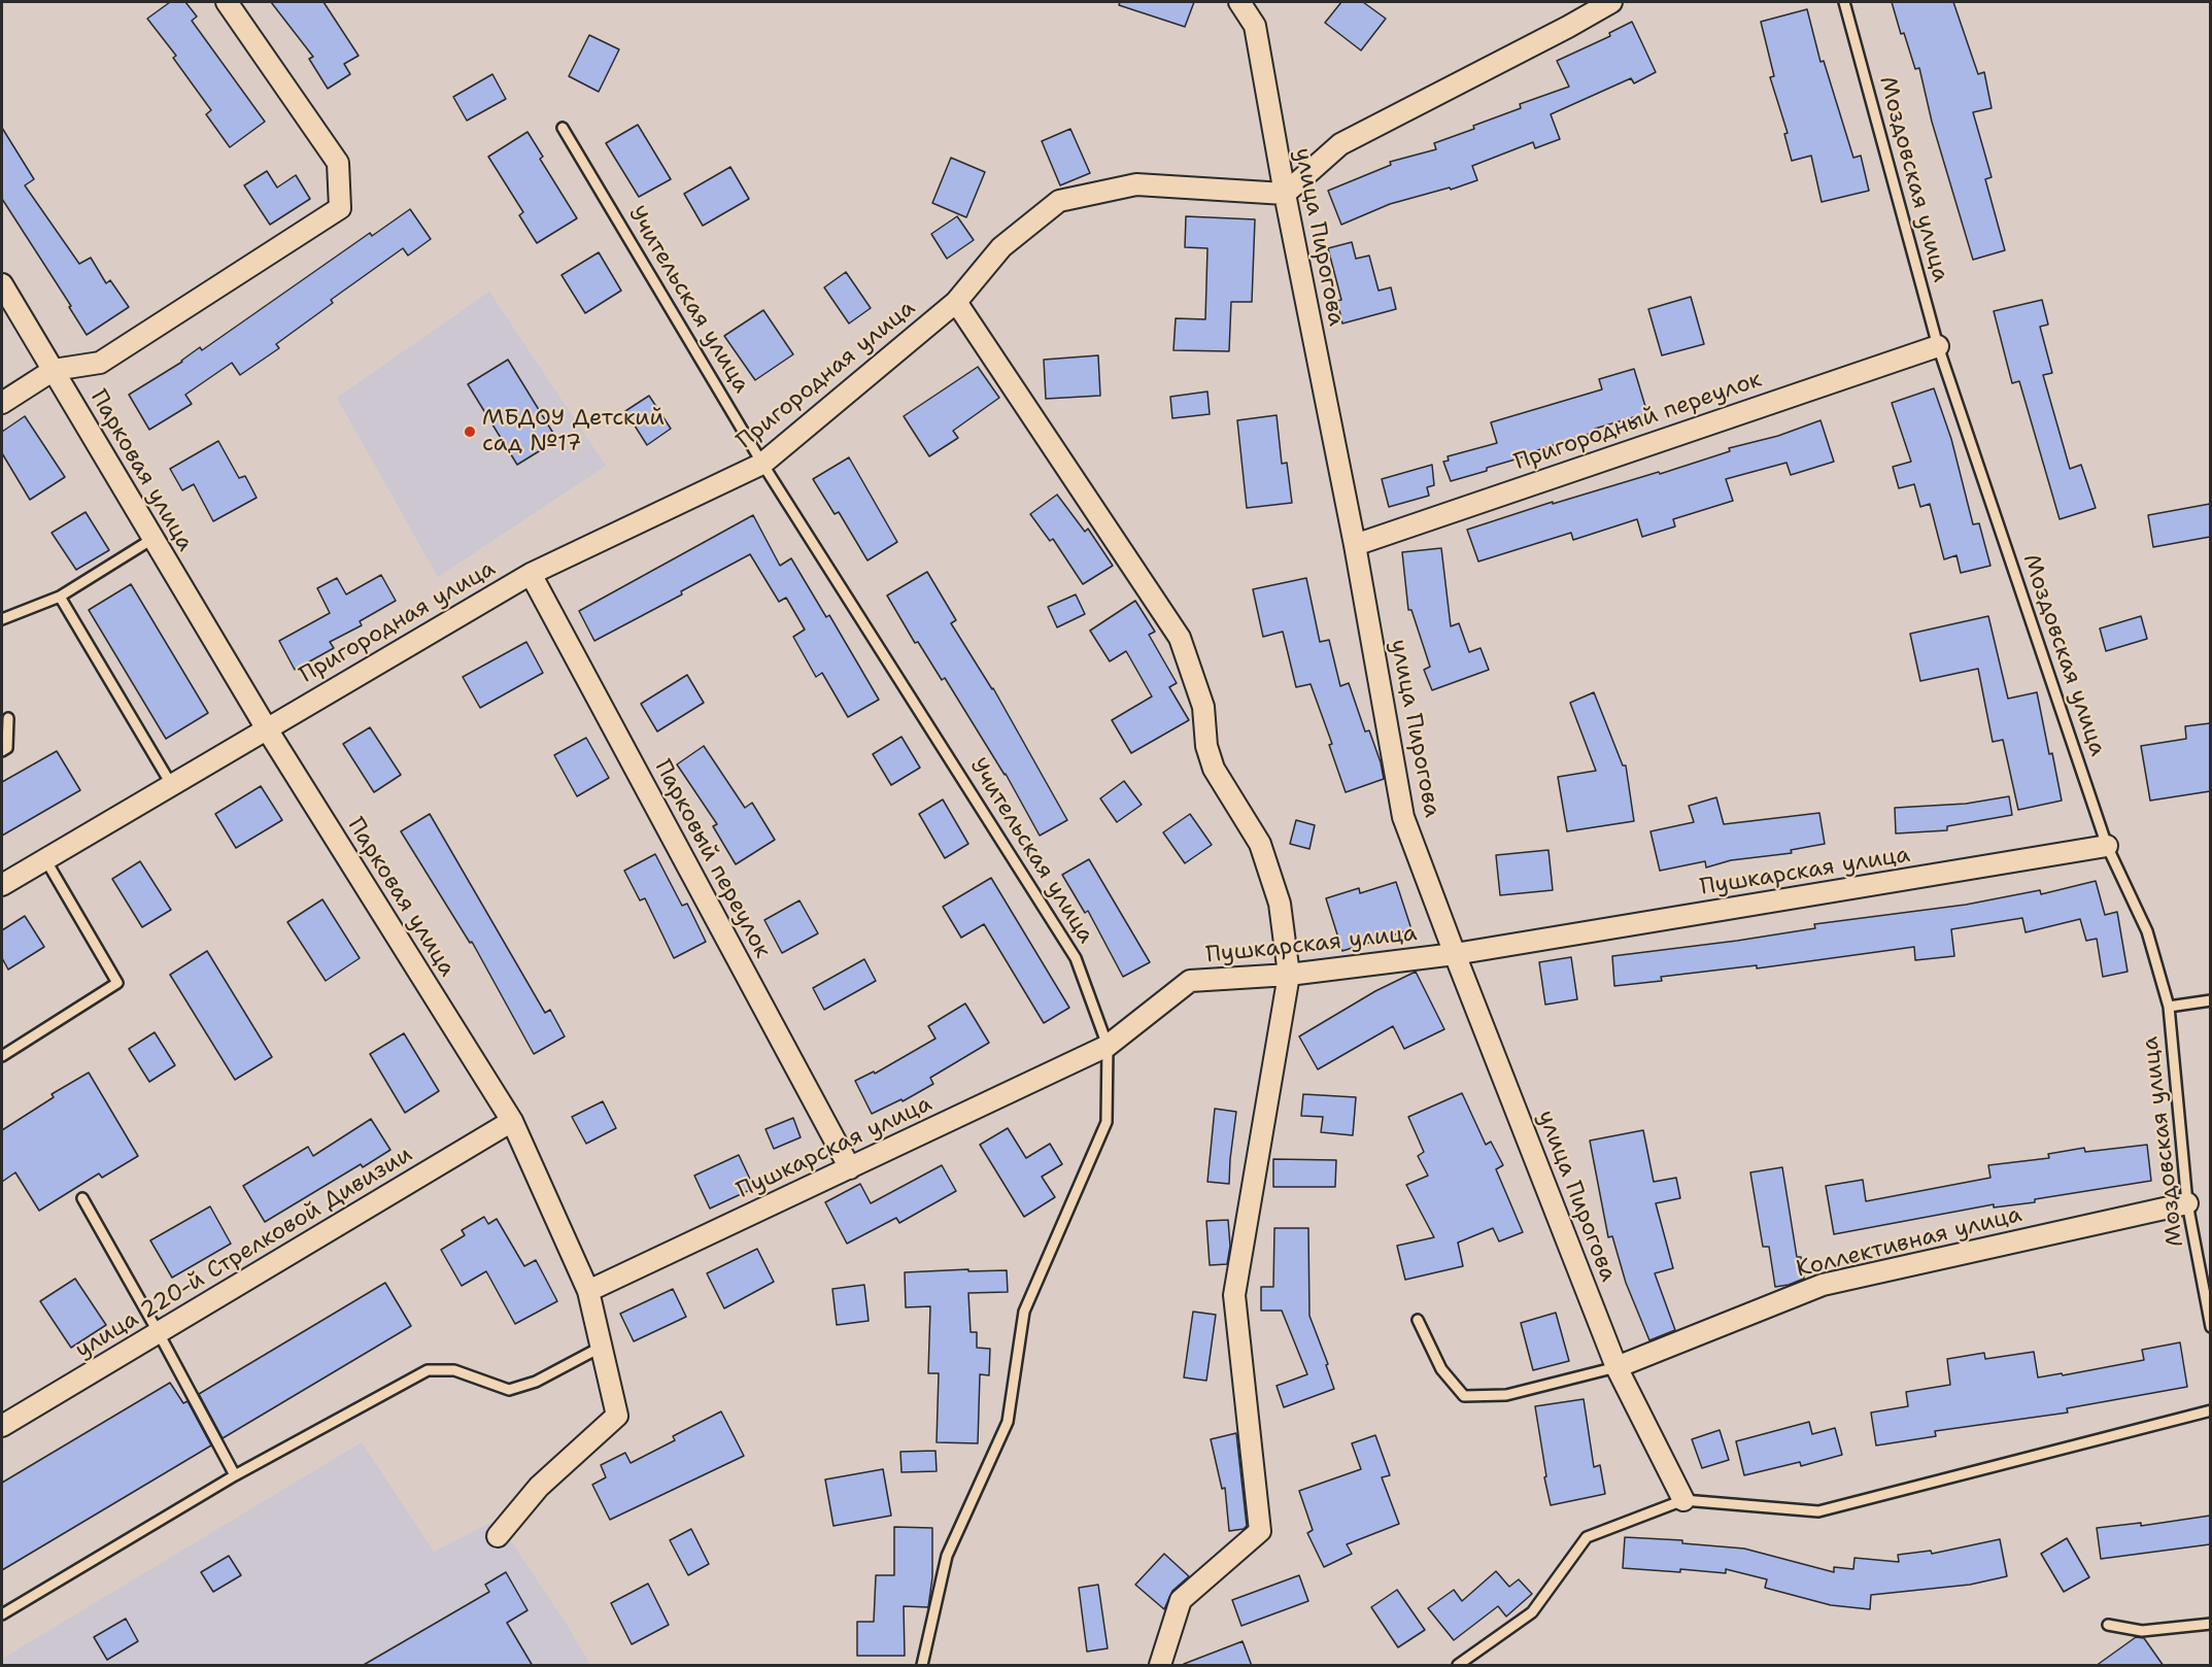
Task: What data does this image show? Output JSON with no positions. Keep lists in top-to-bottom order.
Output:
{
  "streets": {
    "street": [
      "улица Пирогова",
      "Пригородная улица",
      "Пригородный переулок",
      "Парковая улица",
      "Парковый переулок",
      "Пушкарская улица",
      "Коллективная улица",
      "улица 220-й Стрелковой Дивизии"
    ],
    "lane": ["Моздовская улица", "Учительская улица"]
  },
  "crossings": [
    ["Моздовская улица", "Пригородный переулок"],
    ["Моздовская улица", "Пушкарская улица"],
    ["Моздовская улица", "Коллективная улица"],
    ["улица Пирогова", "Пригородная улица"],
    ["улица Пирогова", "Пригородный переулок"],
    ["улица Пирогова", "Пушкарская улица"],
    ["улица Пирогова", "Коллективная улица"],
    ["Учительская улица", "Пригородная улица"],
    ["Учительская улица", "Пушкарская улица"],
    ["Пригородная улица", "Парковая улица"],
    ["Пригородная улица", "Парковый переулок"],
    ["Парковая улица", "Пушкарская улица"],
    ["Парковая улица", "улица 220-й Стрелковой Дивизии"],
    ["Парковый переулок", "Пушкарская улица"]
  ],
  "places": ["МБДОУ Детский сад №17"]
}
